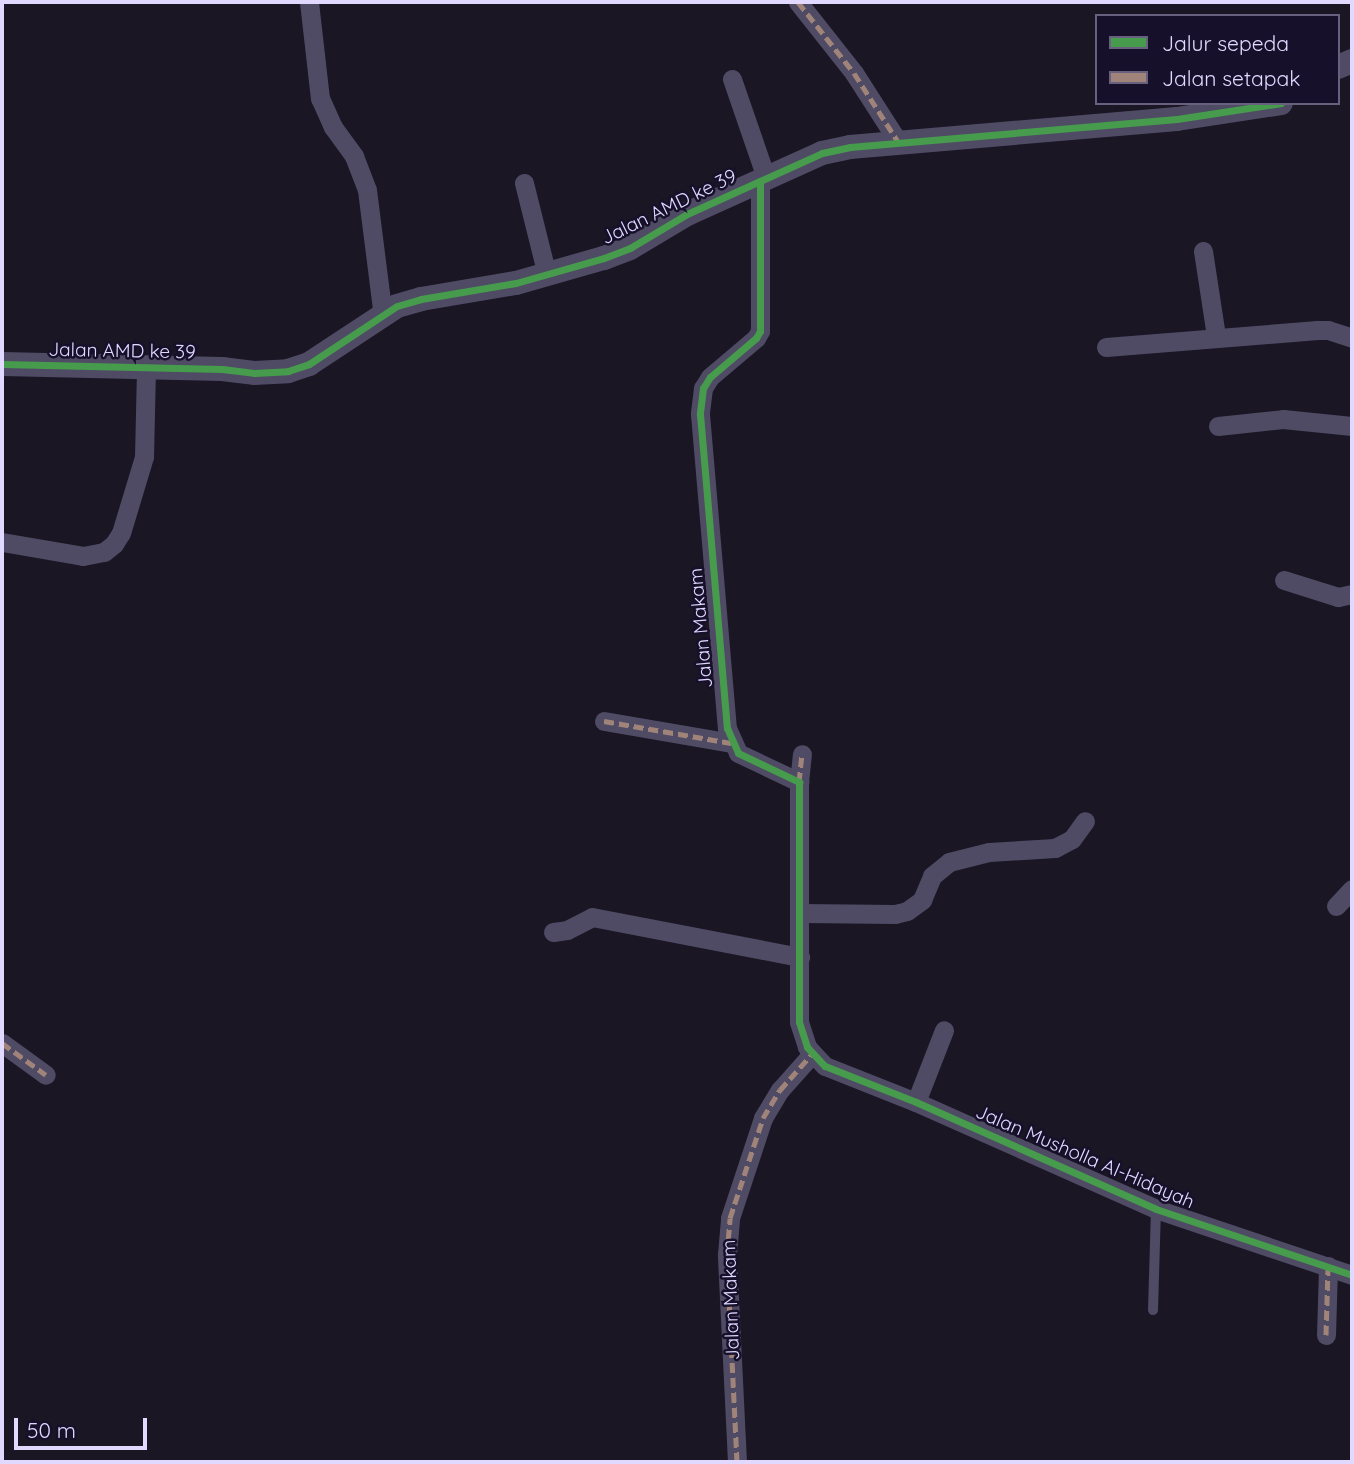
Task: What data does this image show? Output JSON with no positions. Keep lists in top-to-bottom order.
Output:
{
  "streets": {
    "street": ["Jalan AMD ke 39", "Jalan Makam", "Jalan Musholla Al-Hidayah"]
  },
  "crossings": [
    ["Jalan AMD ke 39", "Jalan Makam"],
    ["Jalan Makam", "Jalan Musholla Al-Hidayah"]
  ],
  "legend": ["Jalur sepeda", "Jalan setapak"],
  "scale_bar": "50 m"
}
